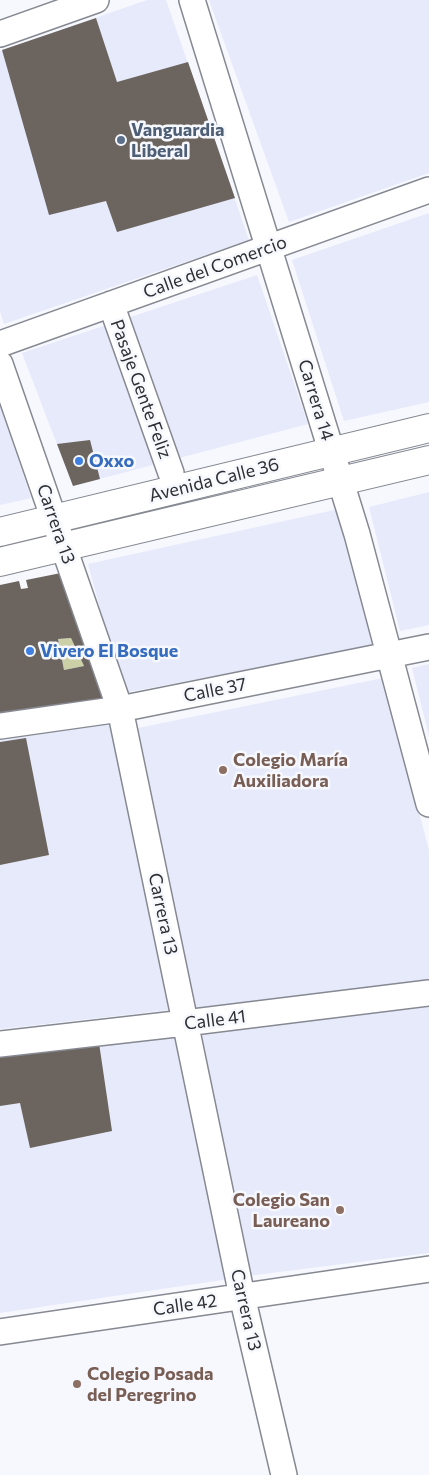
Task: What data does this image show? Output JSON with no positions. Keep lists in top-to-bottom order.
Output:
{
  "streets": {
    "main road": ["Avenida Calle 36"],
    "street": [
      "Calle del Comercio",
      "Pasaje Gente Feliz",
      "Carrera 14",
      "Carrera 13",
      "Calle 37",
      "Calle 41",
      "Calle 42"
    ]
  },
  "crossings": [
    ["Calle del Comercio", "Pasaje Gente Feliz"],
    ["Calle del Comercio", "Carrera 14"],
    ["Carrera 14", "Avenida Calle 36"],
    ["Carrera 14", "Calle 37"],
    ["Avenida Calle 36", "Carrera 13"],
    ["Carrera 13", "Calle 37"],
    ["Carrera 13", "Calle 41"],
    ["Carrera 13", "Calle 42"]
  ],
  "places": [
    "Vanguardia Liberal",
    "Oxxo",
    "Vivero El Bosque",
    "Colegio María Auxiliadora",
    "Colegio San Laureano",
    "Colegio Posada del Peregrino"
  ]
}
